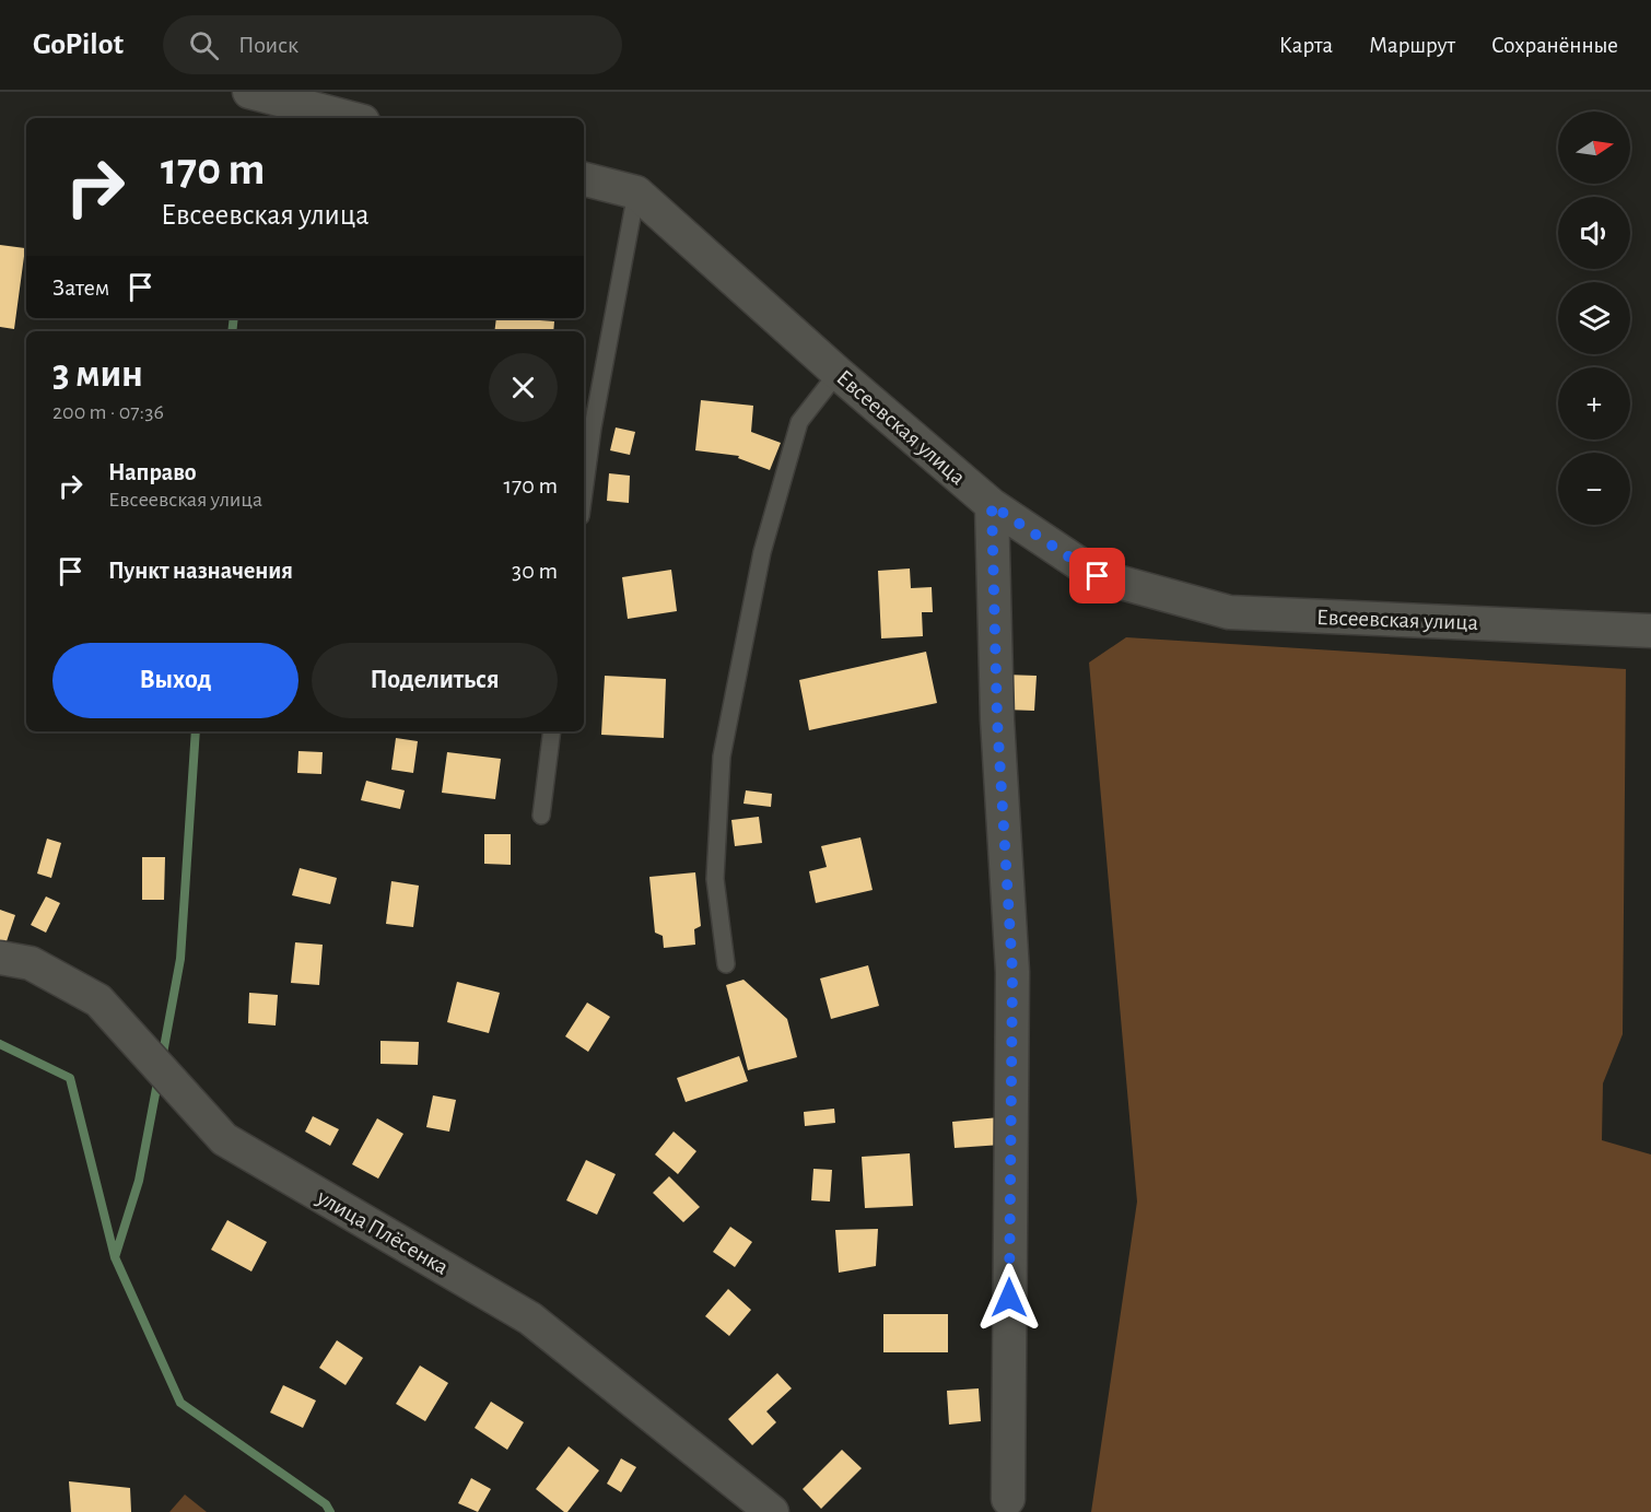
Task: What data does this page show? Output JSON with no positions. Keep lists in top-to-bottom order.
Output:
{
  "streets": {
    "street": ["Евсеевская улица", "улица Плёсенка"]
  },
  "north": "right",
  "page": {
    "header": "GoPilot",
    "search": "Поиск",
    "nav": ["Карта", "Маршрут", "Сохранённые"],
    "map_buttons": ["+", "−"],
    "turn": ["170 m", "Евсеевская улица"],
    "then": "Затем",
    "heading": ["3 мин", "200 m · 07:36"],
    "list": [
      {
        "name": "Направо",
        "note": "Евсеевская улица",
        "value": "170 m"
      },
      {
        "name": "Пункт назначения",
        "value": "30 m"
      }
    ],
    "buttons": ["Выход", "Поделиться"]
  }
}
